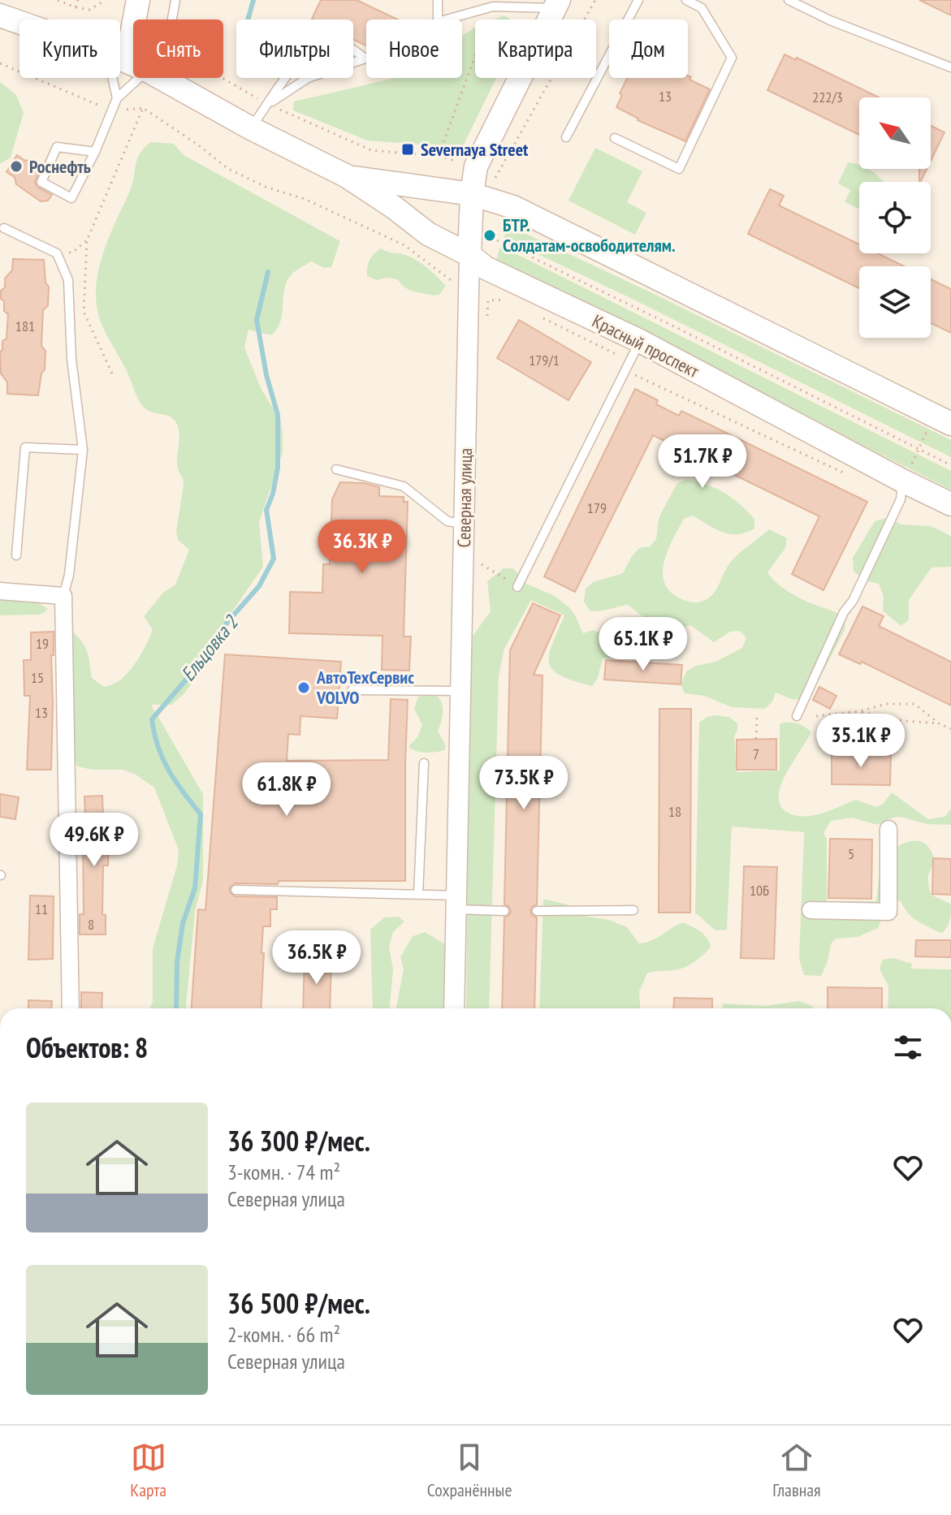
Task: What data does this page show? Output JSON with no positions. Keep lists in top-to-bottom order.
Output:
{
  "streets": {
    "main road": ["Красный проспект", "Северная улица"]
  },
  "crossings": [
    ["Красный проспект", "Северная улица"]
  ],
  "water": ["Ельцовка 2"],
  "places": {
    "transit": ["Severnaya Street"],
    "other": ["Роснефть", "БТР. Солдатам-освободителям.", "АвтоТехСервис VOLVO"]
  },
  "house_numbers": [
    "13",
    "222/3",
    "181",
    "179/1",
    "179",
    "19",
    "15",
    "13",
    "7",
    "18",
    "5",
    "10Б",
    "11",
    "8"
  ],
  "north": "top left",
  "page": {
    "chip": [
      "Купить",
      "Снять",
      "Фильтры",
      "Новое",
      "Квартира",
      "Дом"
    ],
    "price": [
      "51.7K ₽",
      "36.3K ₽",
      "65.1K ₽",
      "35.1K ₽",
      "73.5K ₽",
      "61.8K ₽",
      "49.6K ₽",
      "36.5K ₽"
    ],
    "heading": "Объектов: 8",
    "list": [
      {
        "name": "36 300 ₽/мес.",
        "note": "3-комн. · 74 m² · Северная улица"
      },
      {
        "name": "36 500 ₽/мес.",
        "note": "2-комн. · 66 m² · Северная улица"
      }
    ],
    "tabs": ["Карта", "Сохранённые", "Главная"]
  }
}
